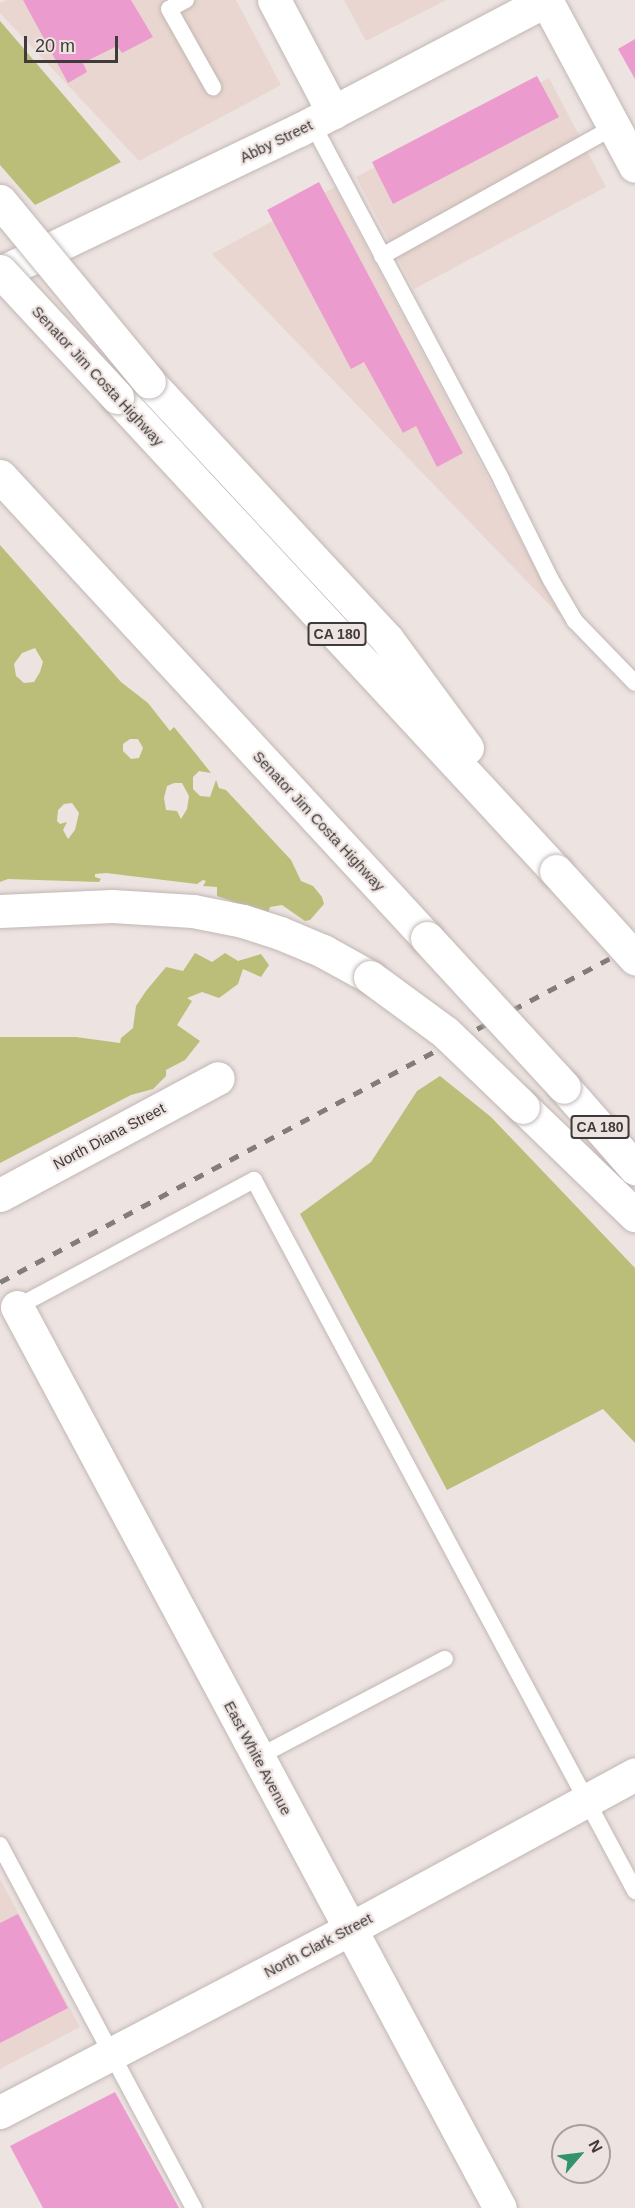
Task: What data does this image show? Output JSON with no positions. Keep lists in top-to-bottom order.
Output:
{
  "streets": {
    "main road": [
      "Abby Street",
      "Senator Jim Costa Highway",
      "CA 180",
      "North Diana Street",
      "East White Avenue",
      "North Clark Street"
    ]
  },
  "crossings": [
    ["Abby Street", "Senator Jim Costa Highway"],
    ["East White Avenue", "North Clark Street"]
  ],
  "scale_bar": "20 m",
  "north": "top right"
}
